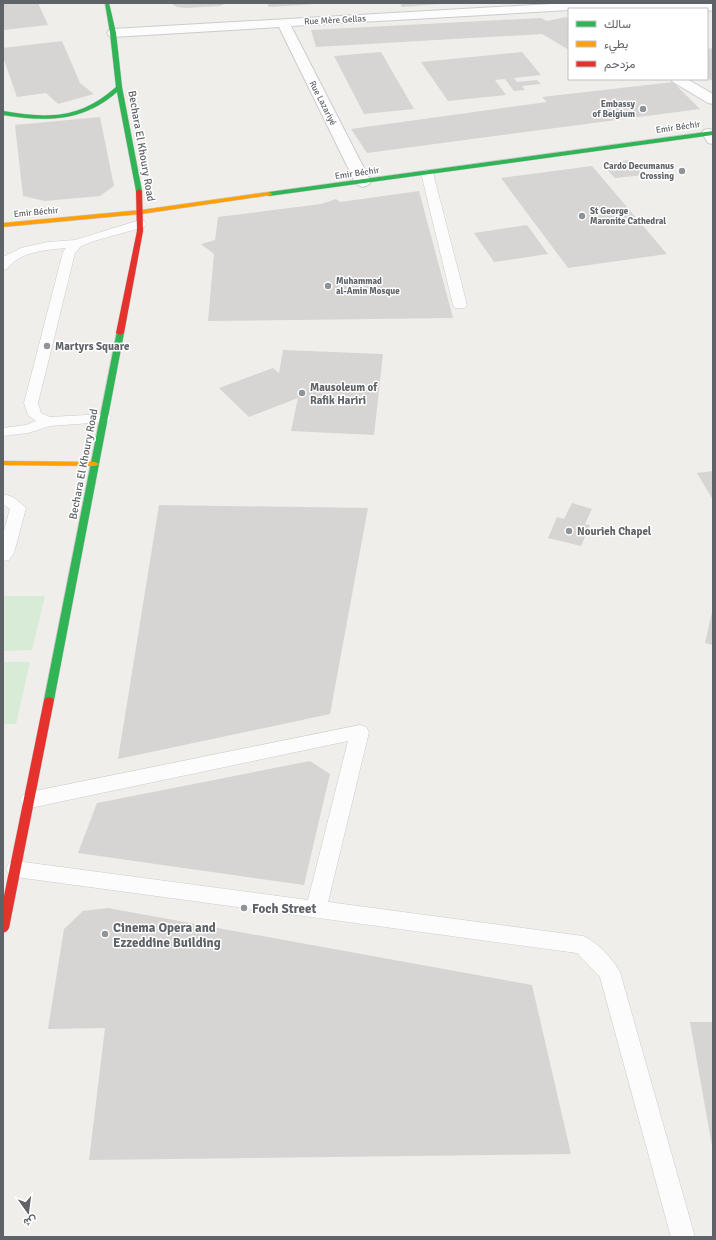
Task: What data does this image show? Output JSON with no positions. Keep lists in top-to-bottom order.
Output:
{
  "streets": {
    "main road": ["Emir Béchir", "Bechara El Khoury Road"],
    "street": ["Rue Mère Gellas", "Rue Lazariyé"]
  },
  "crossings": [
    ["Rue Mère Gellas", "Rue Lazariyé"],
    ["Rue Mère Gellas", "Bechara El Khoury Road"],
    ["Rue Lazariyé", "Emir Béchir"],
    ["Emir Béchir", "Bechara El Khoury Road"]
  ],
  "places": [
    "Embassy of Belgium",
    "Cardo Decumanus Crossing",
    "St George Maronite Cathedral",
    "Muhammad al-Amin Mosque",
    "Martyrs Square",
    "Mausoleum of Rafik Hariri",
    "Nourieh Chapel",
    "Foch Street",
    "Cinema Opera and Ezzeddine Building"
  ],
  "legend": ["سالك", "بطيء", "مزدحم"],
  "north": "bottom"
}
